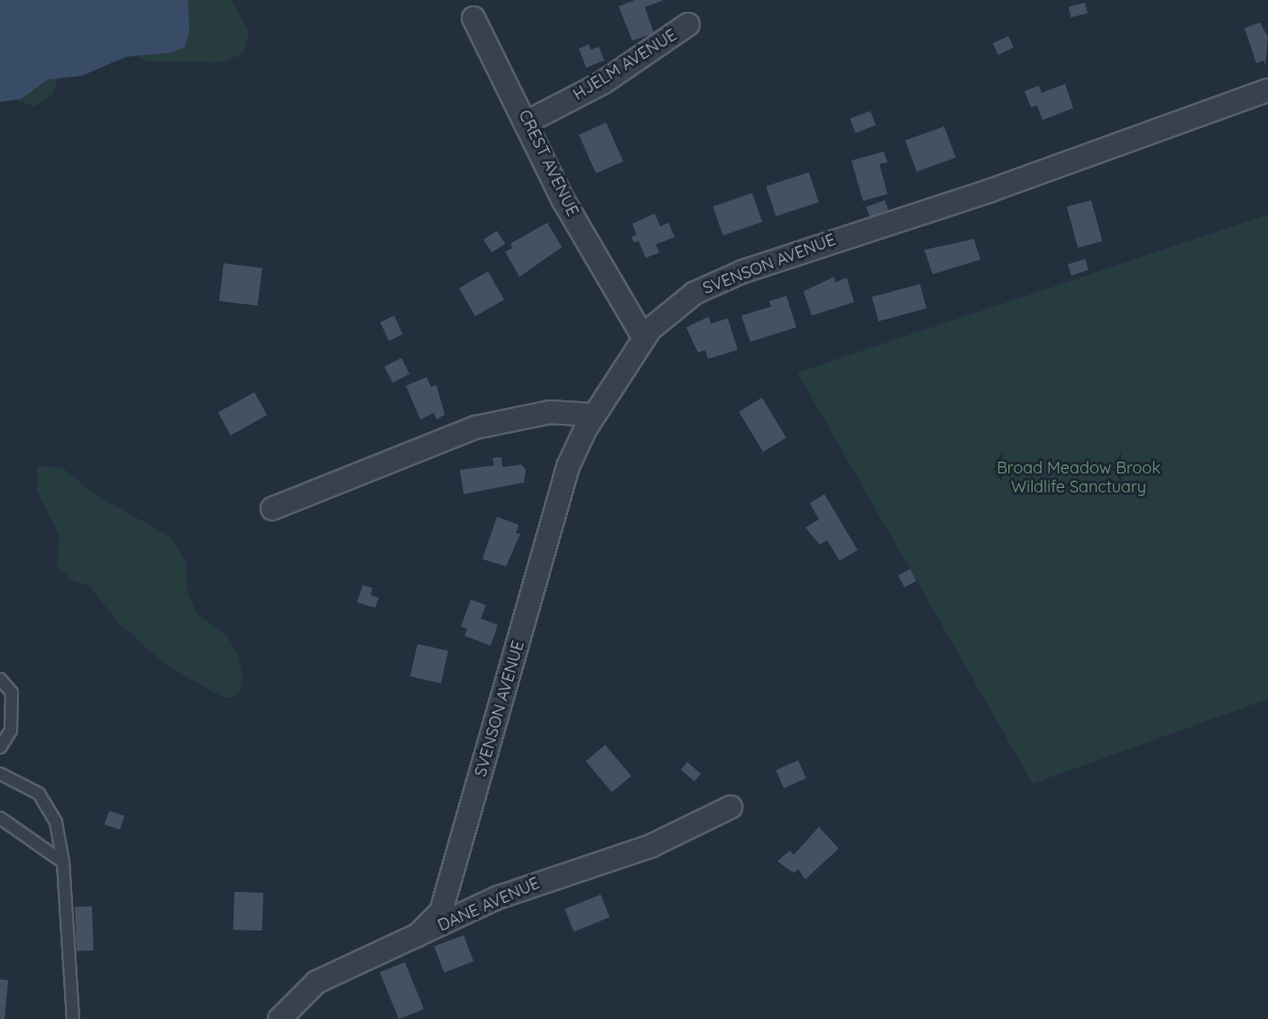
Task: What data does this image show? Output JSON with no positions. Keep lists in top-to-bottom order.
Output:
{
  "streets": {
    "street": [
      "HJELM AVENUE",
      "CREST AVENUE",
      "SVENSON AVENUE",
      "DANE AVENUE"
    ]
  },
  "crossings": [
    ["HJELM AVENUE", "CREST AVENUE"],
    ["CREST AVENUE", "SVENSON AVENUE"],
    ["SVENSON AVENUE", "DANE AVENUE"]
  ],
  "parks": ["Broad Meadow Brook Wildlife Sanctuary"]
}
